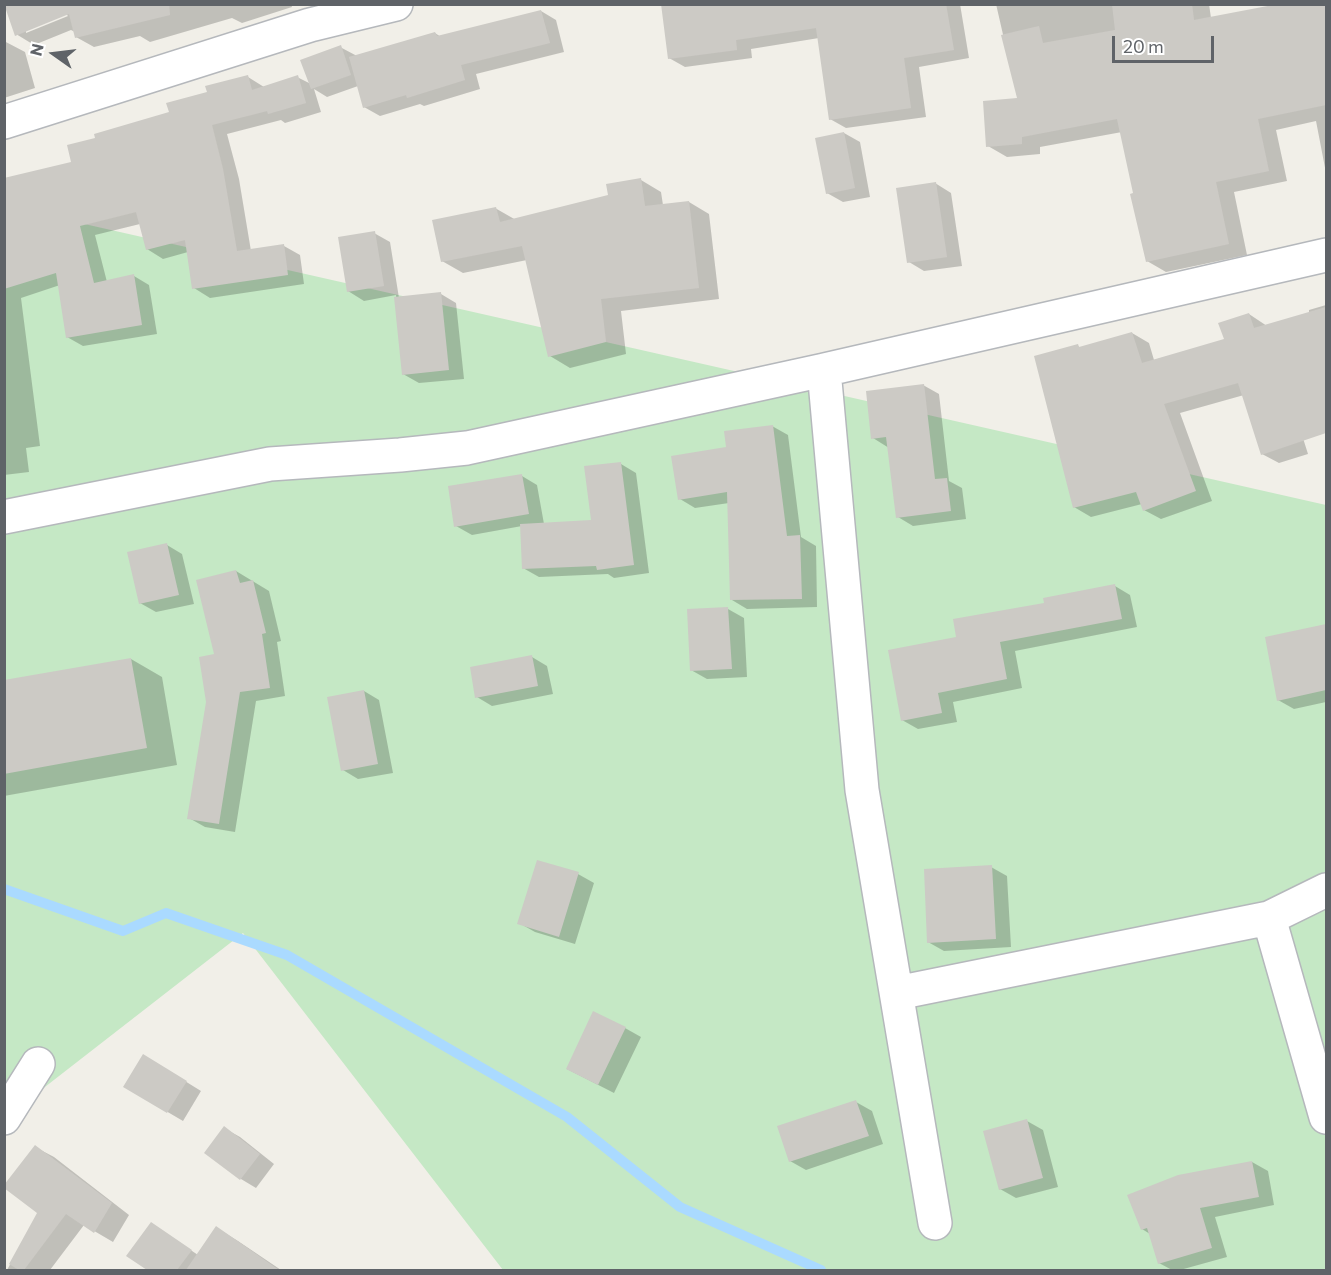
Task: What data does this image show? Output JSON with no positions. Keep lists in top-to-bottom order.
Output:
{
  "scale_bar": "20 m",
  "north": "left"
}
